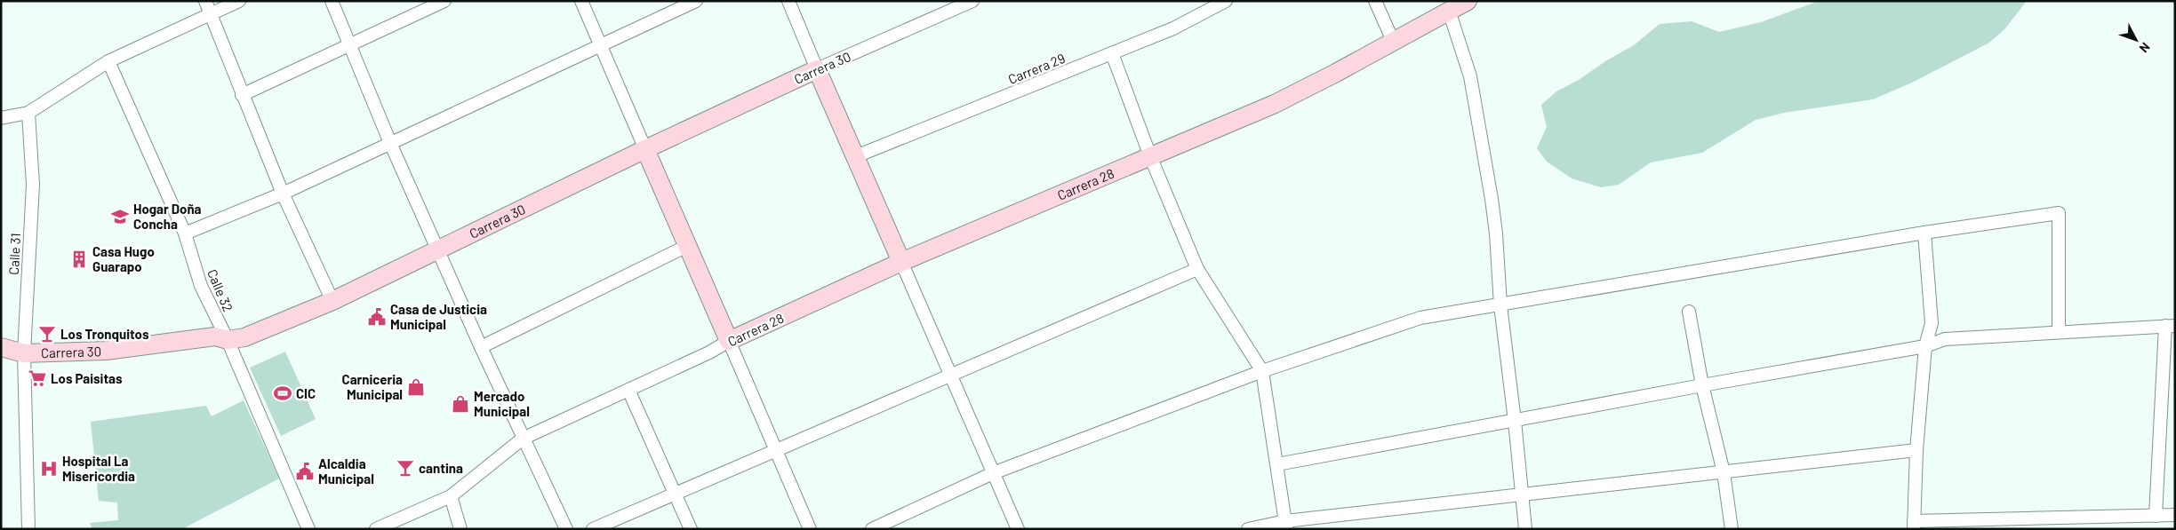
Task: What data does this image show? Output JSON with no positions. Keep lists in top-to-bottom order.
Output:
{
  "streets": {
    "main road": ["Carrera 30", "Carrera 28"],
    "street": ["Carrera 29", "Calle 31", "Calle 32"]
  },
  "crossings": [
    ["Carrera 30", "Calle 31"],
    ["Carrera 30", "Calle 32"]
  ],
  "places": {
    "school or university": ["Hogar Doña Concha"],
    "building": ["Casa Hugo Guarapo"],
    "public building": ["Casa de Justicia Municipal", "Alcaldia Municipal"],
    "bar": ["Los Tronquitos", "cantina"],
    "supermarket": ["Los Paisitas"],
    "shop": ["Carniceria Municipal", "Mercado Municipal"],
    "sports": ["CIC"],
    "hospital": ["Hospital La Misericordia"]
  },
  "north": "bottom right"
}
